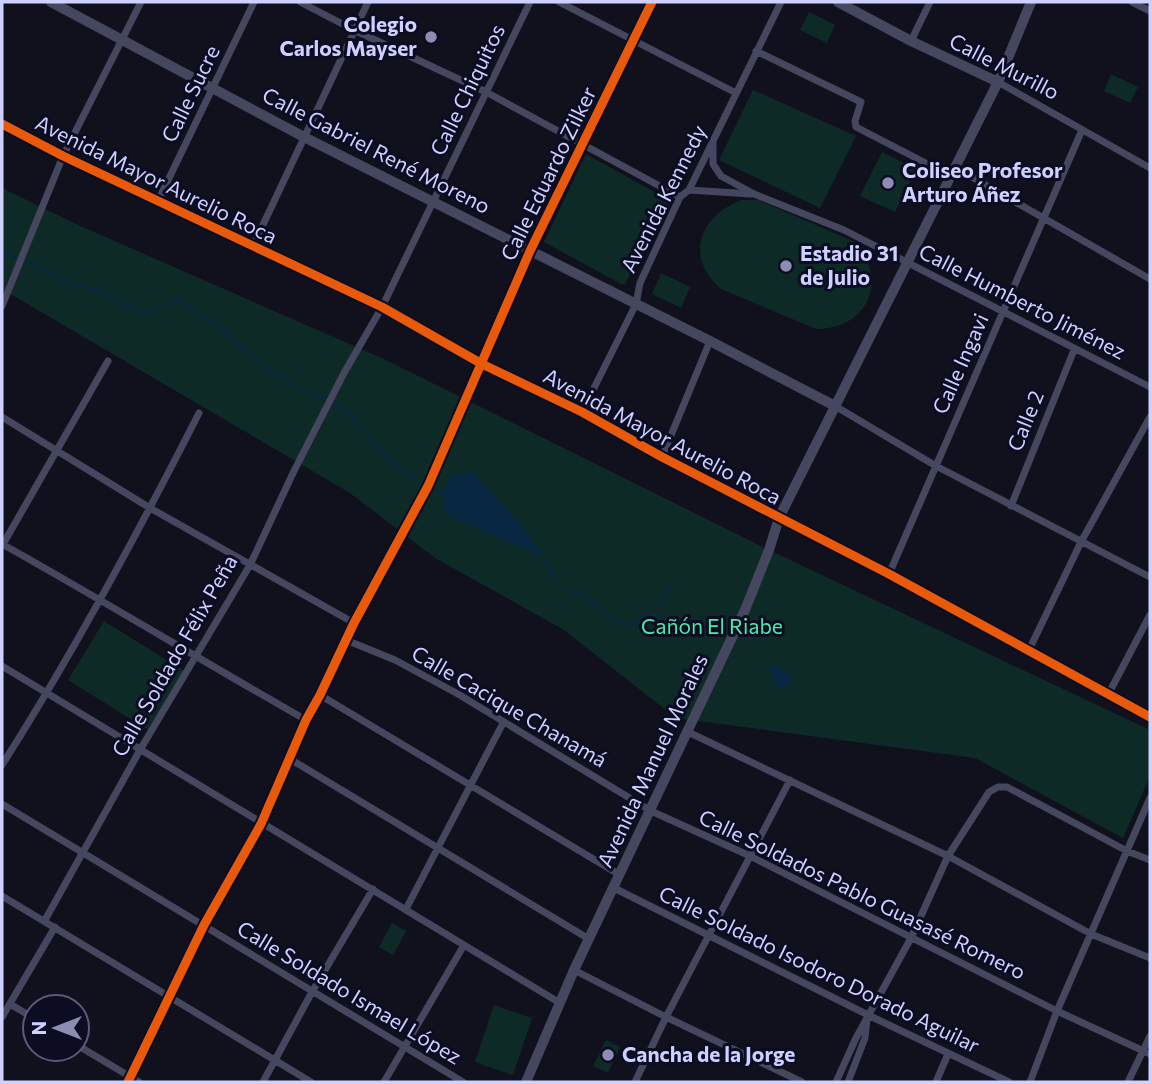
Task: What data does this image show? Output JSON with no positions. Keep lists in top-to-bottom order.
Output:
{
  "streets": {
    "street": [
      "Calle Murillo",
      "Calle Chiquitos",
      "Calle Sucre",
      "Calle Gabriel René Moreno",
      "Calle Eduardo Zilker",
      "Avenida Mayor Aurelio Roca",
      "Avenida Kennedy",
      "Calle Humberto Jiménez",
      "Calle Ingavi",
      "Calle 2",
      "Calle Soldado Félix Peña",
      "Calle Cacique Chanamá",
      "Avenida Manuel Morales",
      "Calle Soldados Pablo Guasasé Romero",
      "Calle Soldado Isodoro Dorado Aguilar",
      "Calle Soldado Ismael López"
    ]
  },
  "crossings": [
    ["Calle Murillo", "Calle Ingavi"],
    ["Calle Murillo", "Avenida Manuel Morales"],
    ["Calle Chiquitos", "Calle Gabriel René Moreno"],
    ["Calle Chiquitos", "Avenida Mayor Aurelio Roca"],
    ["Calle Chiquitos", "Calle Soldado Félix Peña"],
    ["Calle Sucre", "Calle Gabriel René Moreno"],
    ["Calle Sucre", "Avenida Mayor Aurelio Roca"],
    ["Calle Gabriel René Moreno", "Calle Eduardo Zilker"],
    ["Calle Gabriel René Moreno", "Avenida Kennedy"],
    ["Calle Gabriel René Moreno", "Avenida Manuel Morales"],
    ["Calle Eduardo Zilker", "Avenida Mayor Aurelio Roca"],
    ["Calle Eduardo Zilker", "Calle Cacique Chanamá"],
    ["Calle Eduardo Zilker", "Calle Soldado Ismael López"],
    ["Avenida Mayor Aurelio Roca", "Avenida Kennedy"],
    ["Avenida Mayor Aurelio Roca", "Calle Ingavi"],
    ["Avenida Mayor Aurelio Roca", "Avenida Manuel Morales"],
    ["Avenida Kennedy", "Calle Humberto Jiménez"],
    ["Calle Humberto Jiménez", "Calle Ingavi"],
    ["Calle Humberto Jiménez", "Calle 2"],
    ["Calle Humberto Jiménez", "Avenida Manuel Morales"],
    ["Calle Soldado Félix Peña", "Calle Soldado Ismael López"],
    ["Calle Cacique Chanamá", "Avenida Manuel Morales"],
    ["Calle Cacique Chanamá", "Calle Soldados Pablo Guasasé Romero"],
    ["Avenida Manuel Morales", "Calle Soldados Pablo Guasasé Romero"],
    ["Avenida Manuel Morales", "Calle Soldado Isodoro Dorado Aguilar"]
  ],
  "parks": ["Cañón El Riabe"],
  "places": [
    "Colegio Carlos Mayser",
    "Coliseo Profesor Arturo Áñez",
    "Estadio 31 de Julio",
    "Cancha de la Jorge"
  ],
  "north": "left"
}
